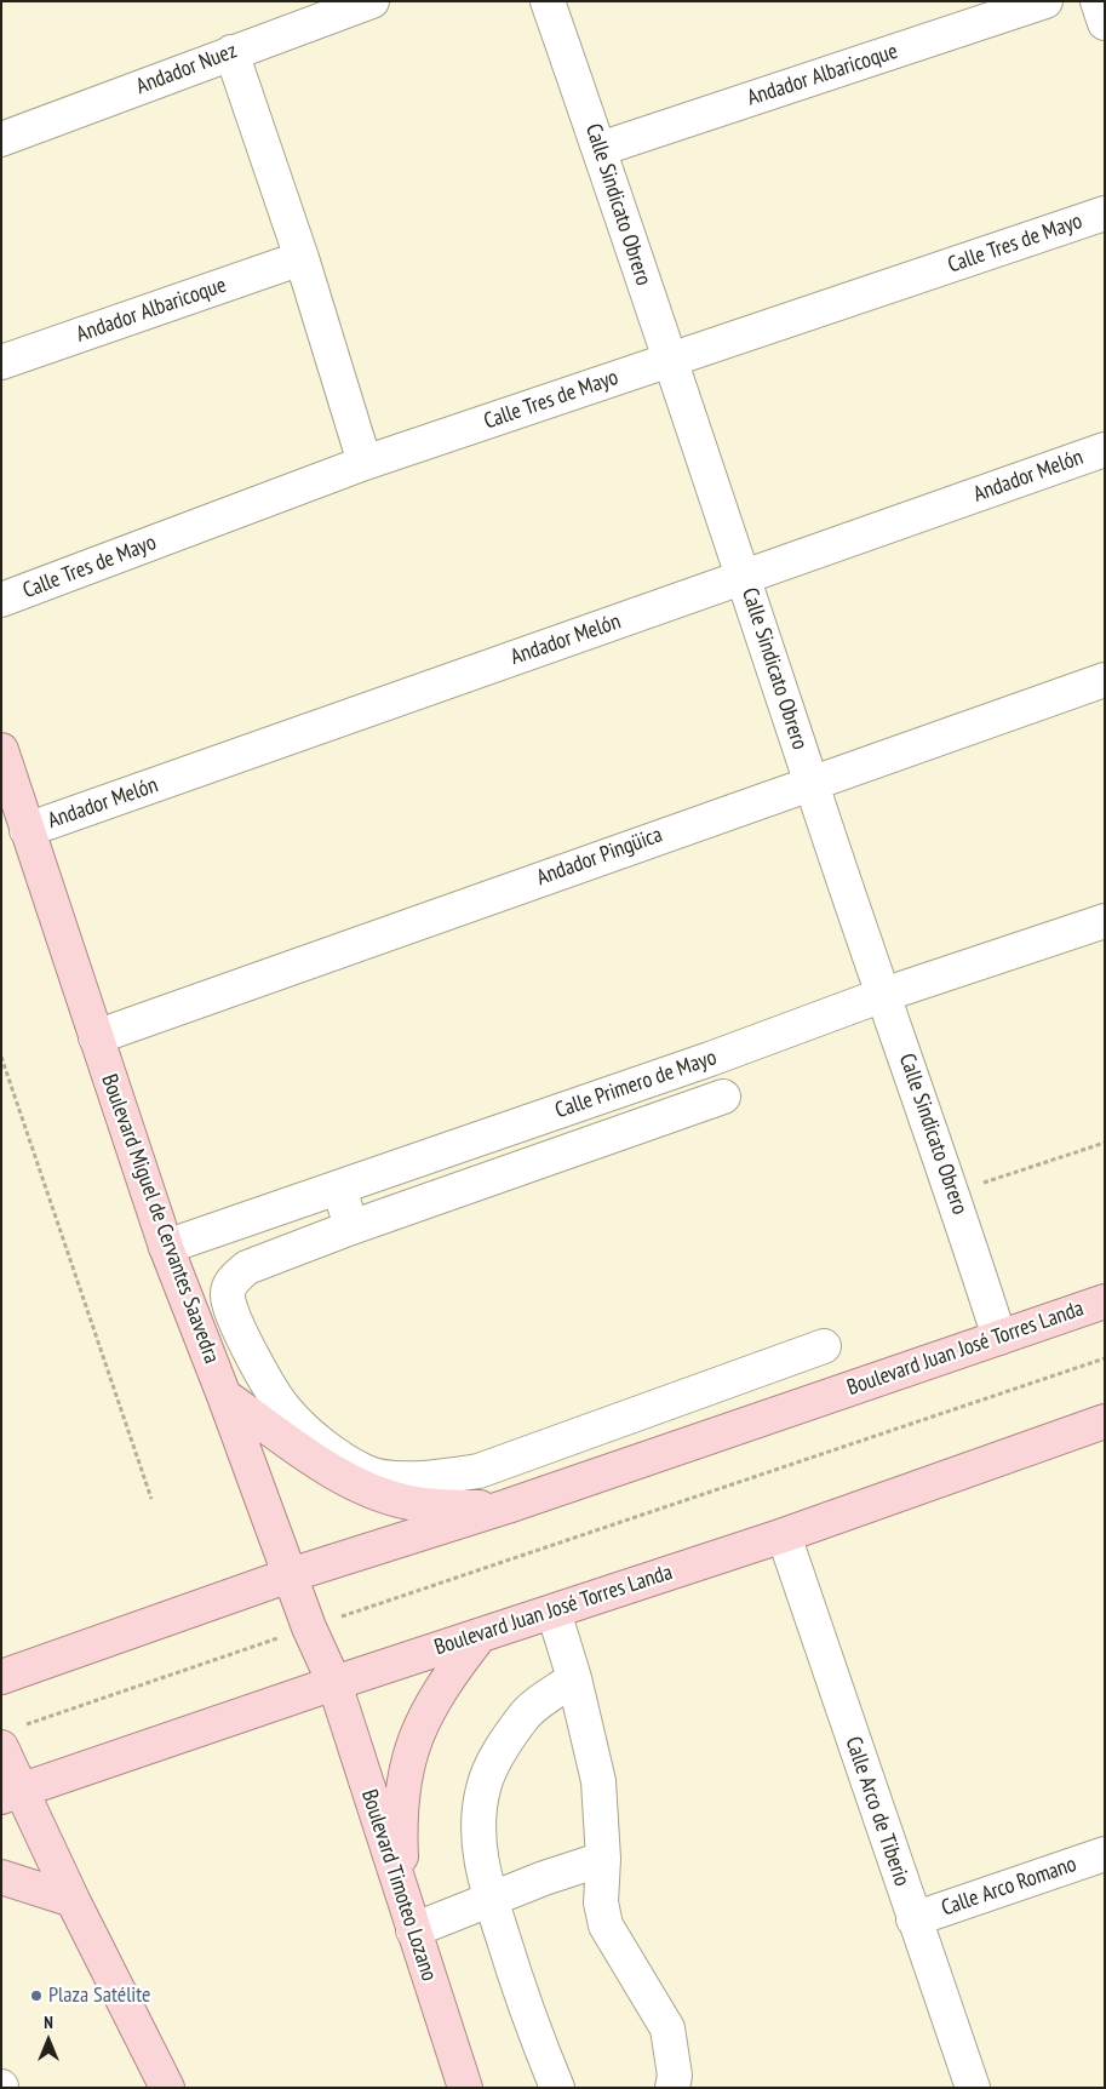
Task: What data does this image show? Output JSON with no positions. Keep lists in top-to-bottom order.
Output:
{
  "streets": {
    "main road": ["Boulevard Miguel de Cervantes Saavedra", "Boulevard Juan José Torres Landa", "Boulevard Timoteo Lozano"],
    "street": [
      "Andador Nuez",
      "Andador Albaricoque",
      "Calle Sindicato Obrero",
      "Calle Tres de Mayo",
      "Andador Melón",
      "Andador Pingüica",
      "Calle Primero de Mayo",
      "Calle Arco de Tiberio",
      "Calle Arco Romano"
    ]
  },
  "crossings": [
    ["Andador Albaricoque", "Calle Sindicato Obrero"],
    ["Calle Sindicato Obrero", "Calle Tres de Mayo"],
    ["Calle Sindicato Obrero", "Andador Melón"],
    ["Calle Sindicato Obrero", "Andador Pingüica"],
    ["Calle Sindicato Obrero", "Calle Primero de Mayo"],
    ["Calle Sindicato Obrero", "Boulevard Juan José Torres Landa"],
    ["Andador Melón", "Boulevard Miguel de Cervantes Saavedra"],
    ["Andador Pingüica", "Boulevard Miguel de Cervantes Saavedra"],
    ["Calle Primero de Mayo", "Boulevard Miguel de Cervantes Saavedra"],
    ["Boulevard Miguel de Cervantes Saavedra", "Boulevard Juan José Torres Landa"],
    ["Boulevard Miguel de Cervantes Saavedra", "Boulevard Timoteo Lozano"],
    ["Boulevard Juan José Torres Landa", "Calle Arco de Tiberio"],
    ["Boulevard Juan José Torres Landa", "Boulevard Timoteo Lozano"],
    ["Calle Arco de Tiberio", "Calle Arco Romano"]
  ],
  "places": ["Plaza Satélite"],
  "north": "top"
}
